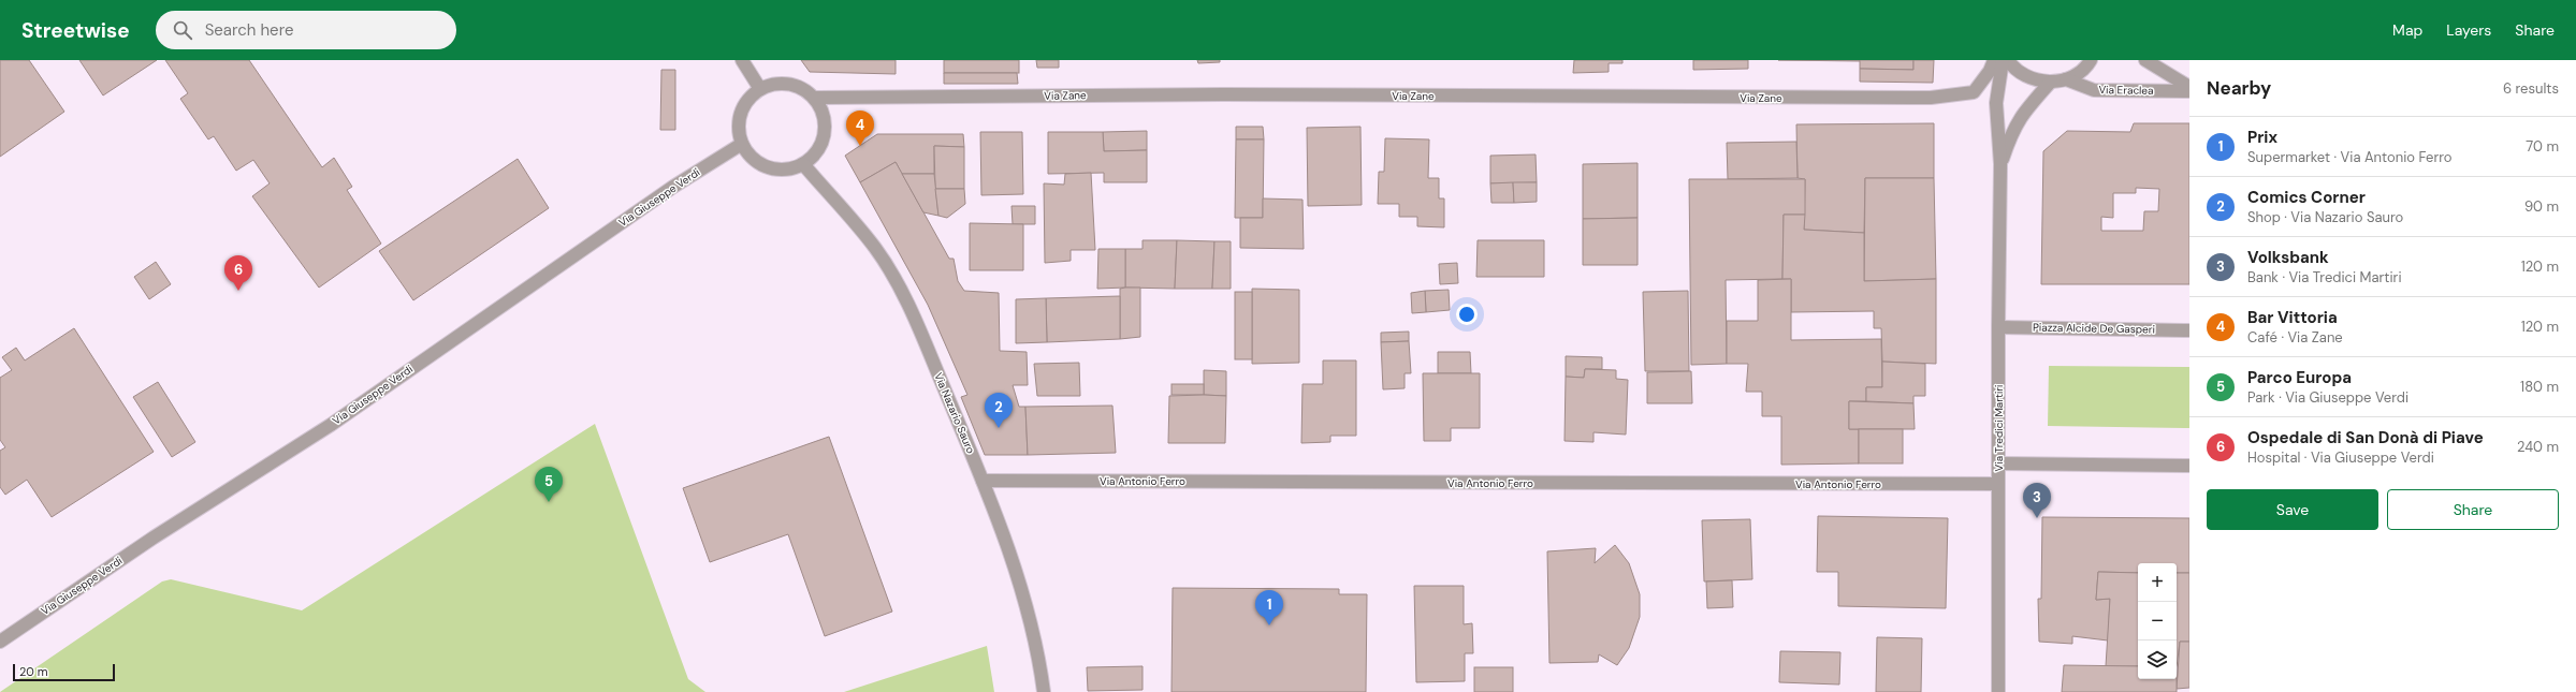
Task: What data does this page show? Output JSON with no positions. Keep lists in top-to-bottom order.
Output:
{
  "streets": {
    "street": [
      "Via Eraclea",
      "Via Zane",
      "Via Giuseppe Verdi",
      "Piazza Alcide De Gasperi",
      "Via Nazario Sauro",
      "Via Tredici Martiri",
      "Via Antonio Ferro"
    ]
  },
  "crossings": [
    ["Via Zane", "Via Giuseppe Verdi"],
    ["Via Zane", "Via Nazario Sauro"],
    ["Via Giuseppe Verdi", "Via Nazario Sauro"],
    ["Piazza Alcide De Gasperi", "Via Tredici Martiri"],
    ["Via Nazario Sauro", "Via Antonio Ferro"],
    ["Via Tredici Martiri", "Via Antonio Ferro"]
  ],
  "scale_bar": "20 m",
  "page": {
    "header": "Streetwise",
    "search": "Search here",
    "nav": ["Map", "Layers", "Share"],
    "heading": ["Nearby", "6 results"],
    "pins": [
      "4",
      "6",
      "2",
      "5",
      "3",
      "1"
    ],
    "list": [
      {
        "mark": "1",
        "name": "Prix",
        "note": "Supermarket · Via Antonio Ferro",
        "value": "70 m"
      },
      {
        "mark": "2",
        "name": "Comics Corner",
        "note": "Shop · Via Nazario Sauro",
        "value": "90 m"
      },
      {
        "mark": "3",
        "name": "Volksbank",
        "note": "Bank · Via Tredici Martiri",
        "value": "120 m"
      },
      {
        "mark": "4",
        "name": "Bar Vittoria",
        "note": "Café · Via Zane",
        "value": "120 m"
      },
      {
        "mark": "5",
        "name": "Parco Europa",
        "note": "Park · Via Giuseppe Verdi",
        "value": "180 m"
      },
      {
        "mark": "6",
        "name": "Ospedale di San Donà di Piave",
        "note": "Hospital · Via Giuseppe Verdi",
        "value": "240 m"
      }
    ],
    "buttons": ["Save", "Share"],
    "map_buttons": ["+", "−"],
    "scale": "20 m"
  }
}
